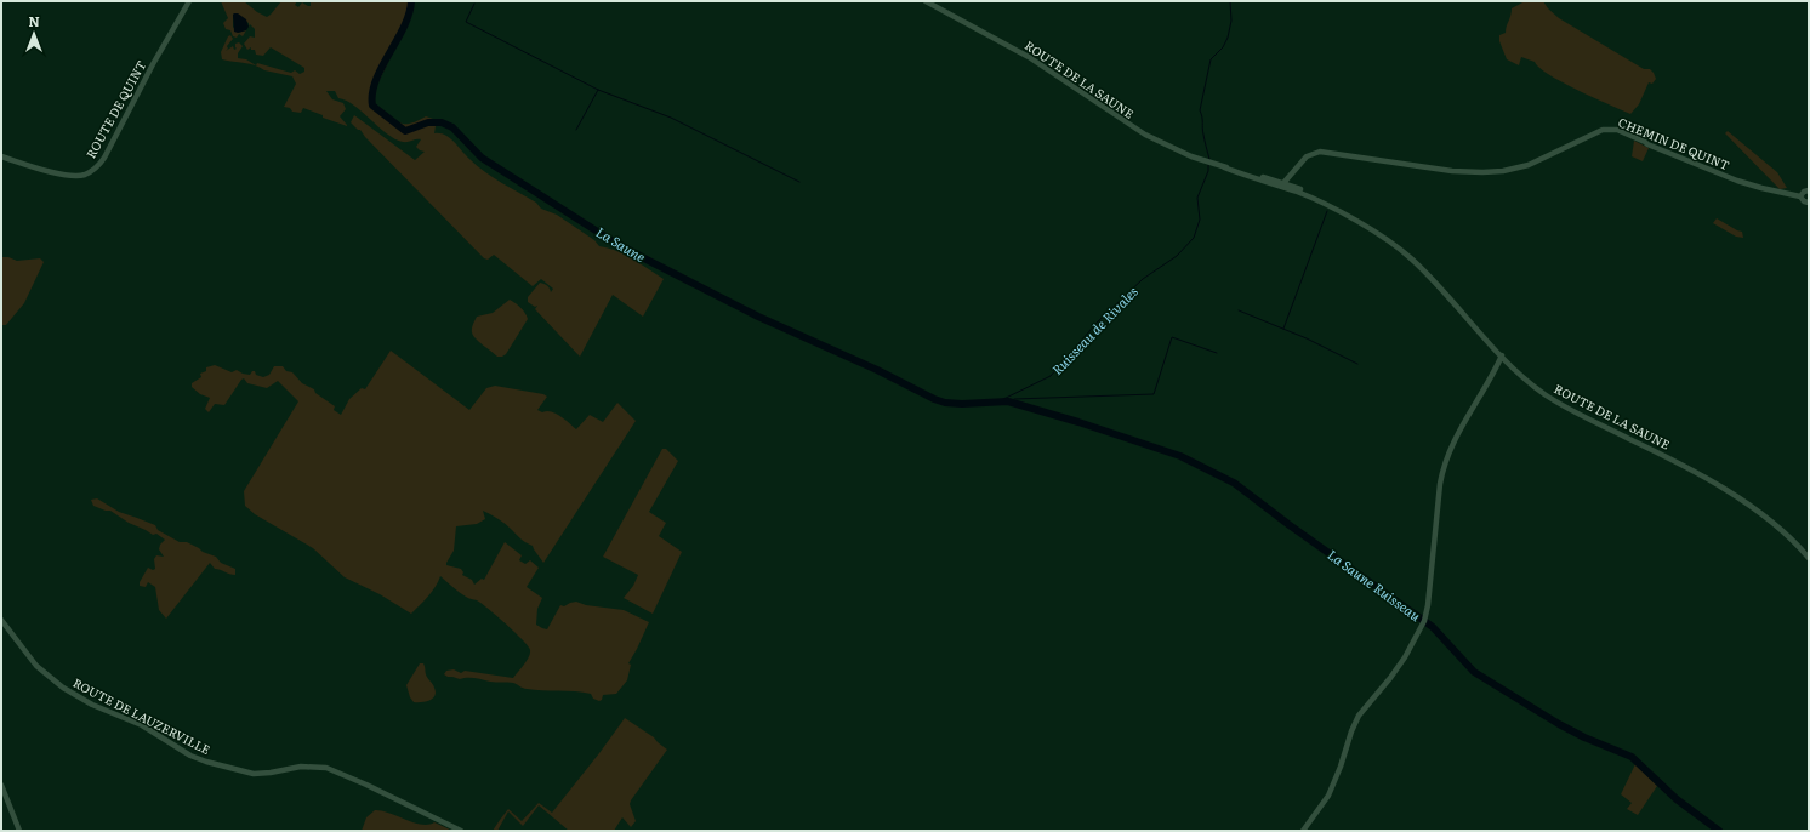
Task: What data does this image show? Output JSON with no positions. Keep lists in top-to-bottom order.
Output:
{
  "streets": {
    "street": [
      "ROUTE DE LA SAUNE",
      "ROUTE DE QUINT",
      "CHEMIN DE QUINT",
      "ROUTE DE LAUZERVILLE"
    ]
  },
  "crossings": [
    ["ROUTE DE LA SAUNE", "CHEMIN DE QUINT"]
  ],
  "water": ["La Saune", "Ruisseau de Rivales", "La Saune Ruisseau"],
  "north": "top"
}
